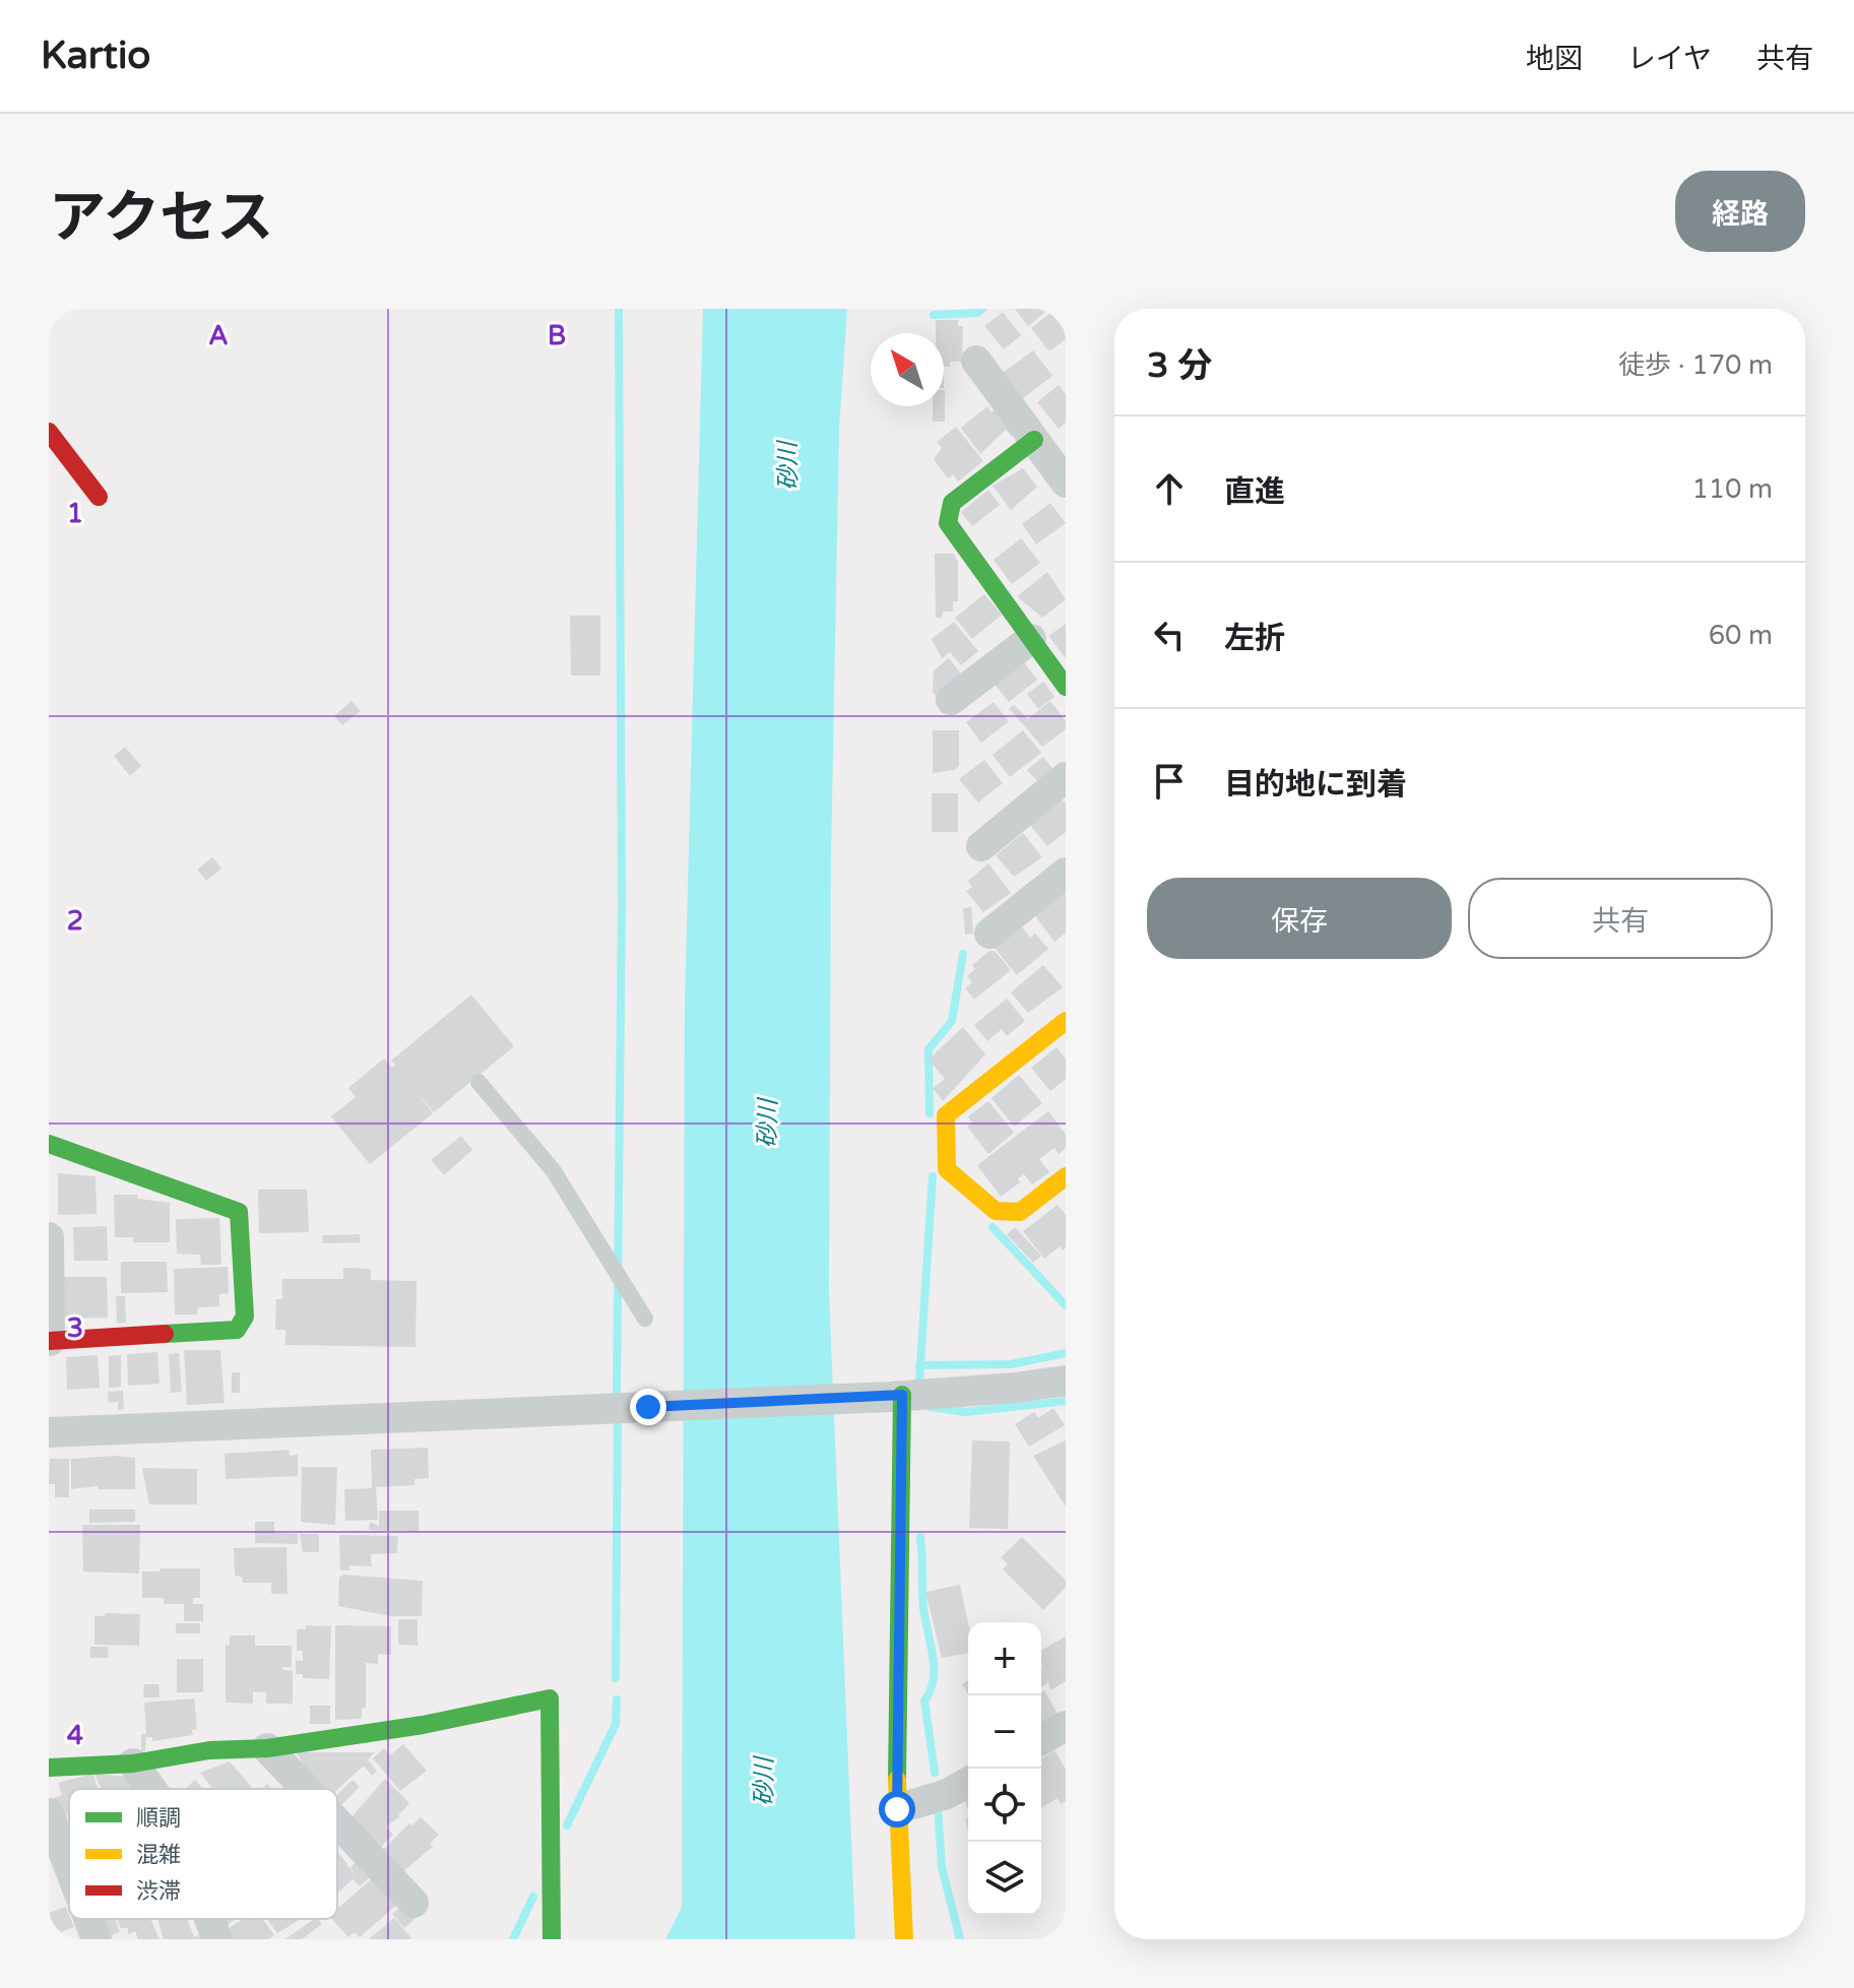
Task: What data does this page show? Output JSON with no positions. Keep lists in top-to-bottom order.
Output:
{
  "water": ["砂川"],
  "legend": ["順調", "混雑", "渋滞"],
  "north": "top left",
  "page": {
    "header": "Kartio",
    "nav": ["地図", "レイヤ", "共有"],
    "title": "アクセス",
    "buttons": [
      "経路",
      ["保存", "共有"]
    ],
    "heading": ["3 分", "徒歩 · 170 m"],
    "list": [
      ["直進", "110 m"],
      ["左折", "60 m"],
      "目的地に到着"
    ],
    "map_buttons": ["+", "−"]
  },
  "grid": {
    "columns": ["A", "B"],
    "rows": [
      "1",
      "2",
      "3",
      "4"
    ]
  }
}
